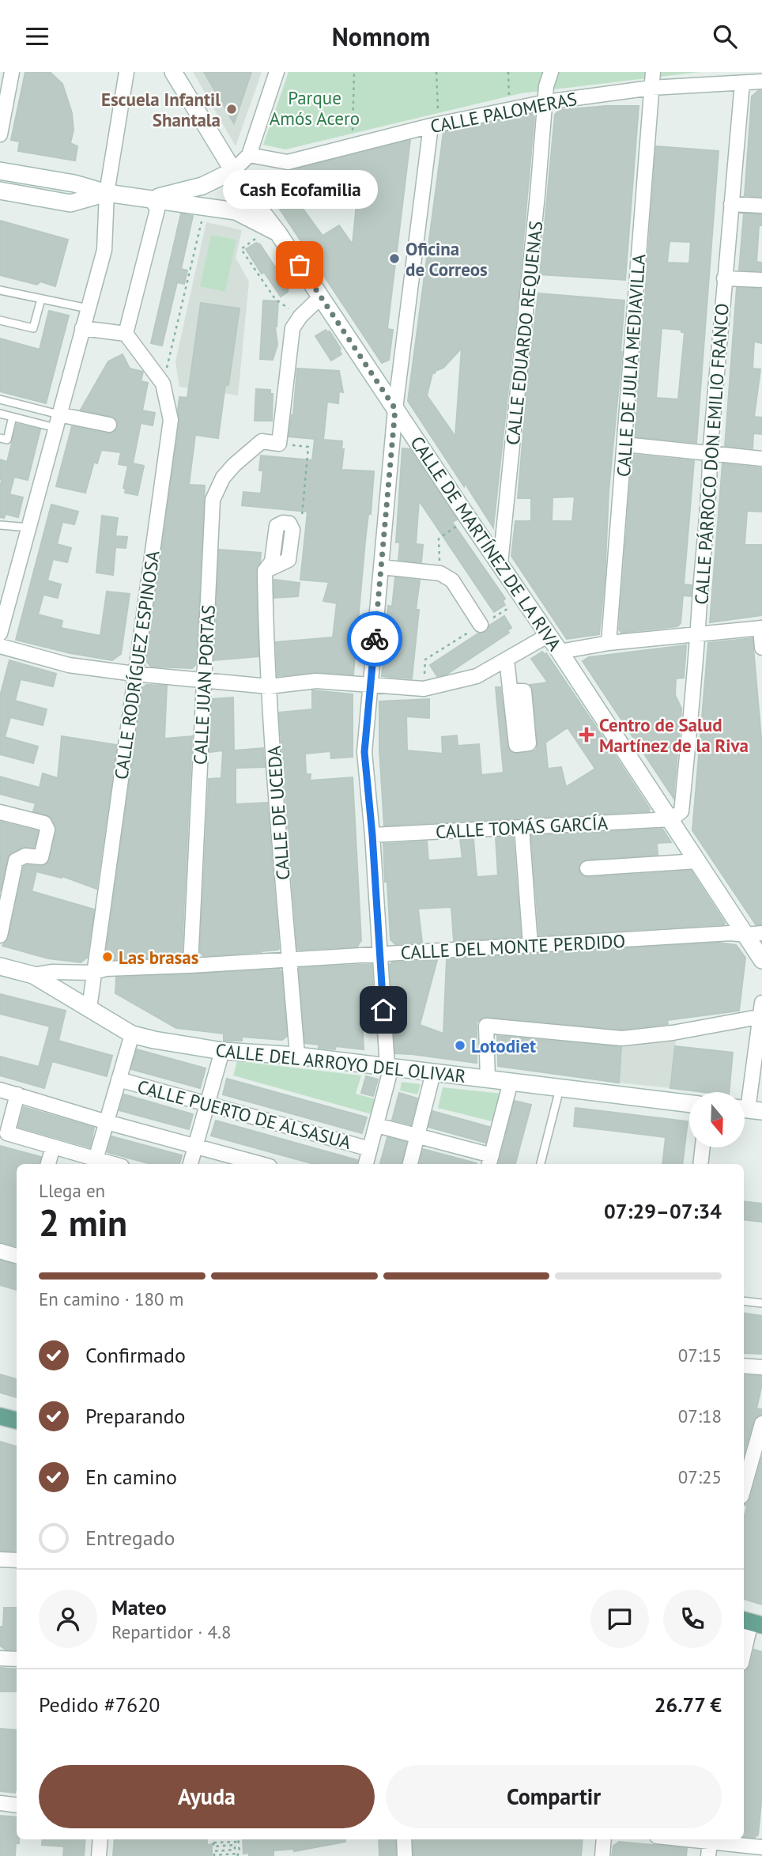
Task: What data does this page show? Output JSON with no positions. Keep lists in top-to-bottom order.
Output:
{
  "streets": {
    "street": [
      "CALLE PALOMERAS",
      "CALLE EDUARDO REQUENAS",
      "CALLE DE JULIA MEDIAVILLA",
      "CALLE PÁRROCO DON EMILIO FRANCO",
      "CALLE DE MARTÍNEZ DE LA RIVA",
      "CALLE RODRÍGUEZ ESPINOSA",
      "CALLE JUAN PORTAS",
      "CALLE DE UCEDA",
      "CALLE TOMÁS GARCÍA",
      "CALLE DEL MONTE PERDIDO",
      "CALLE DEL ARROYO DEL OLIVAR",
      "CALLE PUERTO DE ALSASUA"
    ]
  },
  "crossings": [
    ["CALLE PALOMERAS", "CALLE EDUARDO REQUENAS"],
    ["CALLE PALOMERAS", "CALLE DE JULIA MEDIAVILLA"],
    ["CALLE PALOMERAS", "CALLE PÁRROCO DON EMILIO FRANCO"],
    ["CALLE EDUARDO REQUENAS", "CALLE DE MARTÍNEZ DE LA RIVA"],
    ["CALLE PÁRROCO DON EMILIO FRANCO", "CALLE DE MARTÍNEZ DE LA RIVA"],
    ["CALLE PÁRROCO DON EMILIO FRANCO", "CALLE TOMÁS GARCÍA"],
    ["CALLE DE MARTÍNEZ DE LA RIVA", "CALLE TOMÁS GARCÍA"],
    ["CALLE DE MARTÍNEZ DE LA RIVA", "CALLE DEL MONTE PERDIDO"],
    ["CALLE RODRÍGUEZ ESPINOSA", "CALLE DEL MONTE PERDIDO"],
    ["CALLE RODRÍGUEZ ESPINOSA", "CALLE DEL ARROYO DEL OLIVAR"],
    ["CALLE JUAN PORTAS", "CALLE DEL MONTE PERDIDO"],
    ["CALLE DE UCEDA", "CALLE DEL MONTE PERDIDO"],
    ["CALLE DE UCEDA", "CALLE DEL ARROYO DEL OLIVAR"],
    ["CALLE DEL MONTE PERDIDO", "CALLE DEL ARROYO DEL OLIVAR"]
  ],
  "parks": ["Parque Amós Acero"],
  "places": {
    "other": [
      "Escuela Infantil Shantala",
      "Oficina de Correos",
      "Cash Ecofamilia",
      "Las brasas",
      "Lotodiet"
    ],
    "health": ["Centro de Salud Martínez de la Riva"]
  },
  "north": "bottom",
  "page": {
    "header": "Nomnom",
    "bubble": "Cash Ecofamilia",
    "heading": ["2 min", "Llega en", "07:29–07:34"],
    "panel": [
      "Mateo",
      "Repartidor · 4.8",
      "Pedido #7620",
      "26.77 €"
    ],
    "bar": "En camino · 180 m",
    "list": [
      ["Confirmado", "07:15"],
      ["Preparando", "07:18"],
      ["En camino", "07:25"],
      "Entregado"
    ],
    "buttons": ["Ayuda", "Compartir"]
  }
}
